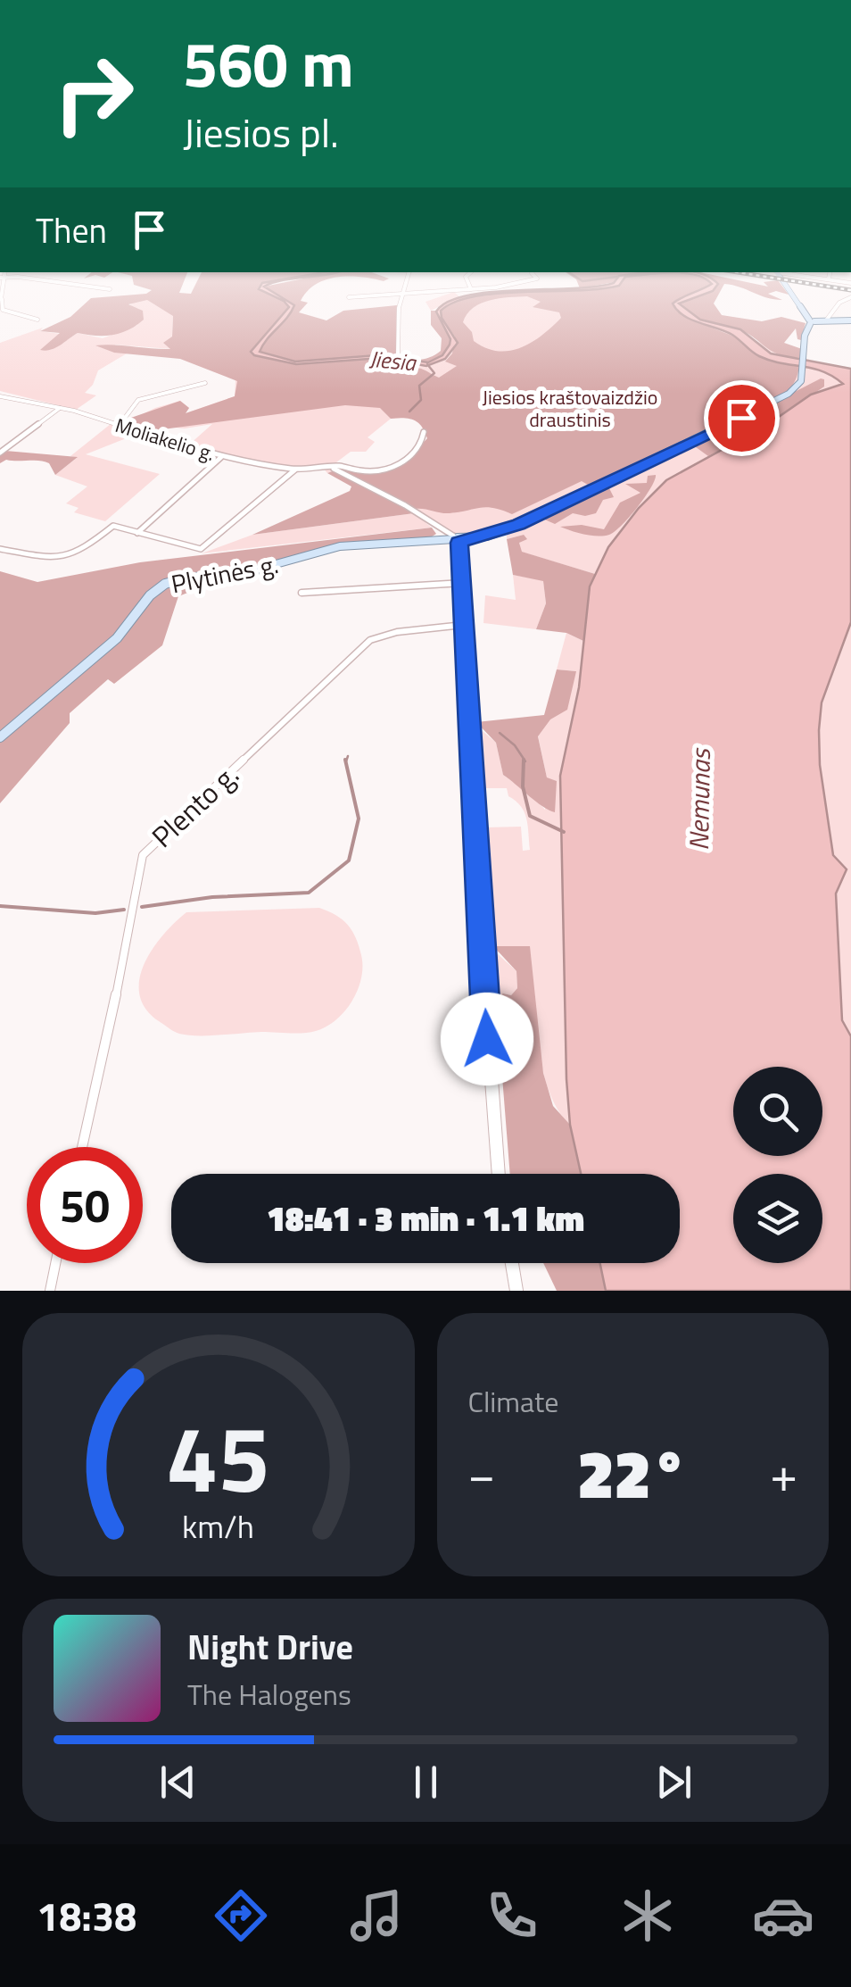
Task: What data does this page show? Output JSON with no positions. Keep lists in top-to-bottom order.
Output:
{
  "streets": {
    "main road": ["Plytinės g."],
    "street": ["Moliakelio g.", "Plento g."]
  },
  "water": ["Jiesia", "Nemunas"],
  "parks": ["Jiesios kraštovaizdžio draustinis"],
  "page": {
    "turn": ["560 m", "Jiesios pl."],
    "then": "Then",
    "limit": "50",
    "trip": "18:41 · 3 min · 1.1 km",
    "tile": "Climate",
    "heat": ["−", "22°", "+"],
    "song": ["Night Drive", "The Halogens"],
    "tabs": "18:38",
    "gauge": ["45", "km/h"]
  }
}
